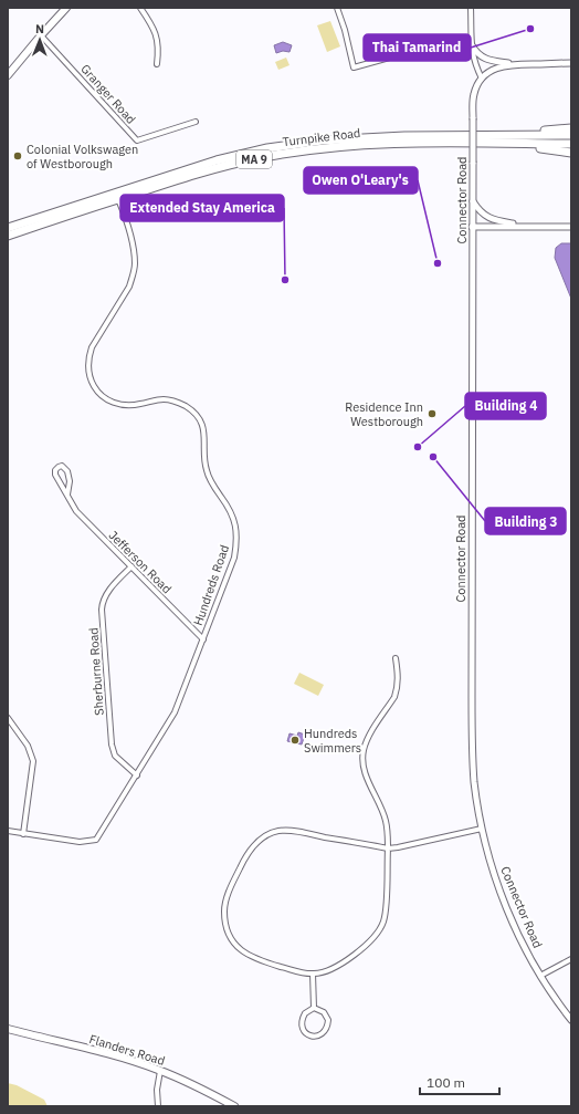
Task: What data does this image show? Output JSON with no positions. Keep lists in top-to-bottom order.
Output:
{
  "streets": {
    "highway": ["Turnpike Road", "MA 9"],
    "main road": ["Flanders Road"],
    "street": [
      "Granger Road",
      "Connector Road",
      "Jefferson Road",
      "Hundreds Road",
      "Sherburne Road"
    ]
  },
  "crossings": [
    ["Turnpike Road", "Hundreds Road"],
    ["Jefferson Road", "Hundreds Road"],
    ["Jefferson Road", "Sherburne Road"],
    ["Hundreds Road", "Sherburne Road"]
  ],
  "places": [
    "Thai Tamarind",
    "Colonial Volkswagen of Westborough",
    "Owen O'Leary's",
    "Extended Stay America",
    "Residence Inn Westborough",
    "Building 4",
    "Building 3",
    "Hundreds Swimmers"
  ],
  "scale_bar": "100 m",
  "north": "top"
}
